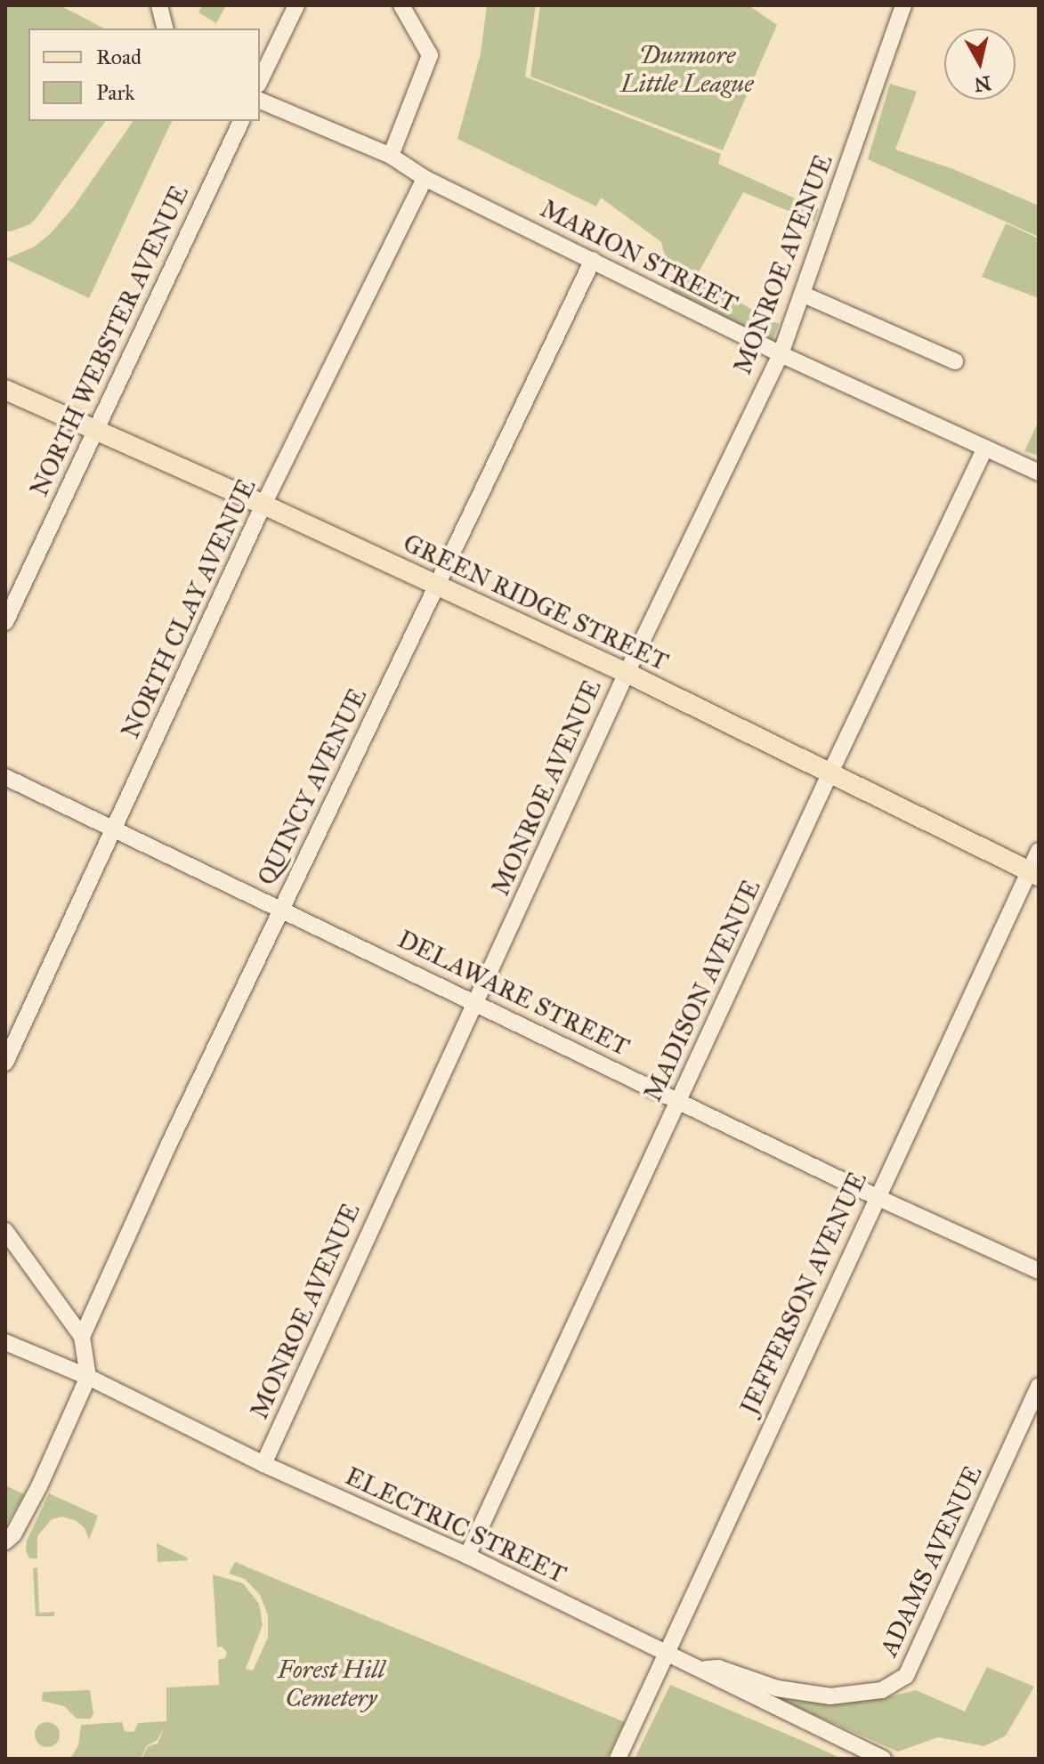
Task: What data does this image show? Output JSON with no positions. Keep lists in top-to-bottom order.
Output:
{
  "streets": {
    "main road": ["GREEN RIDGE STREET"],
    "street": [
      "MARION STREET",
      "MONROE AVENUE",
      "NORTH WEBSTER AVENUE",
      "NORTH CLAY AVENUE",
      "QUINCY AVENUE",
      "MADISON AVENUE",
      "DELAWARE STREET",
      "JEFFERSON AVENUE",
      "ELECTRIC STREET",
      "ADAMS AVENUE"
    ]
  },
  "crossings": [
    ["MARION STREET", "MONROE AVENUE"],
    ["MARION STREET", "NORTH CLAY AVENUE"],
    ["MARION STREET", "QUINCY AVENUE"],
    ["MARION STREET", "MADISON AVENUE"],
    ["MONROE AVENUE", "GREEN RIDGE STREET"],
    ["MONROE AVENUE", "DELAWARE STREET"],
    ["MONROE AVENUE", "ELECTRIC STREET"],
    ["NORTH WEBSTER AVENUE", "GREEN RIDGE STREET"],
    ["GREEN RIDGE STREET", "NORTH CLAY AVENUE"],
    ["GREEN RIDGE STREET", "QUINCY AVENUE"],
    ["GREEN RIDGE STREET", "MADISON AVENUE"],
    ["GREEN RIDGE STREET", "JEFFERSON AVENUE"],
    ["NORTH CLAY AVENUE", "DELAWARE STREET"],
    ["QUINCY AVENUE", "DELAWARE STREET"],
    ["MADISON AVENUE", "DELAWARE STREET"],
    ["MADISON AVENUE", "ELECTRIC STREET"],
    ["DELAWARE STREET", "JEFFERSON AVENUE"],
    ["JEFFERSON AVENUE", "ELECTRIC STREET"],
    ["ELECTRIC STREET", "ADAMS AVENUE"]
  ],
  "parks": ["Dunmore Little League", "Forest Hill Cemetery"],
  "legend": ["Road", "Park"],
  "north": "bottom"
}
